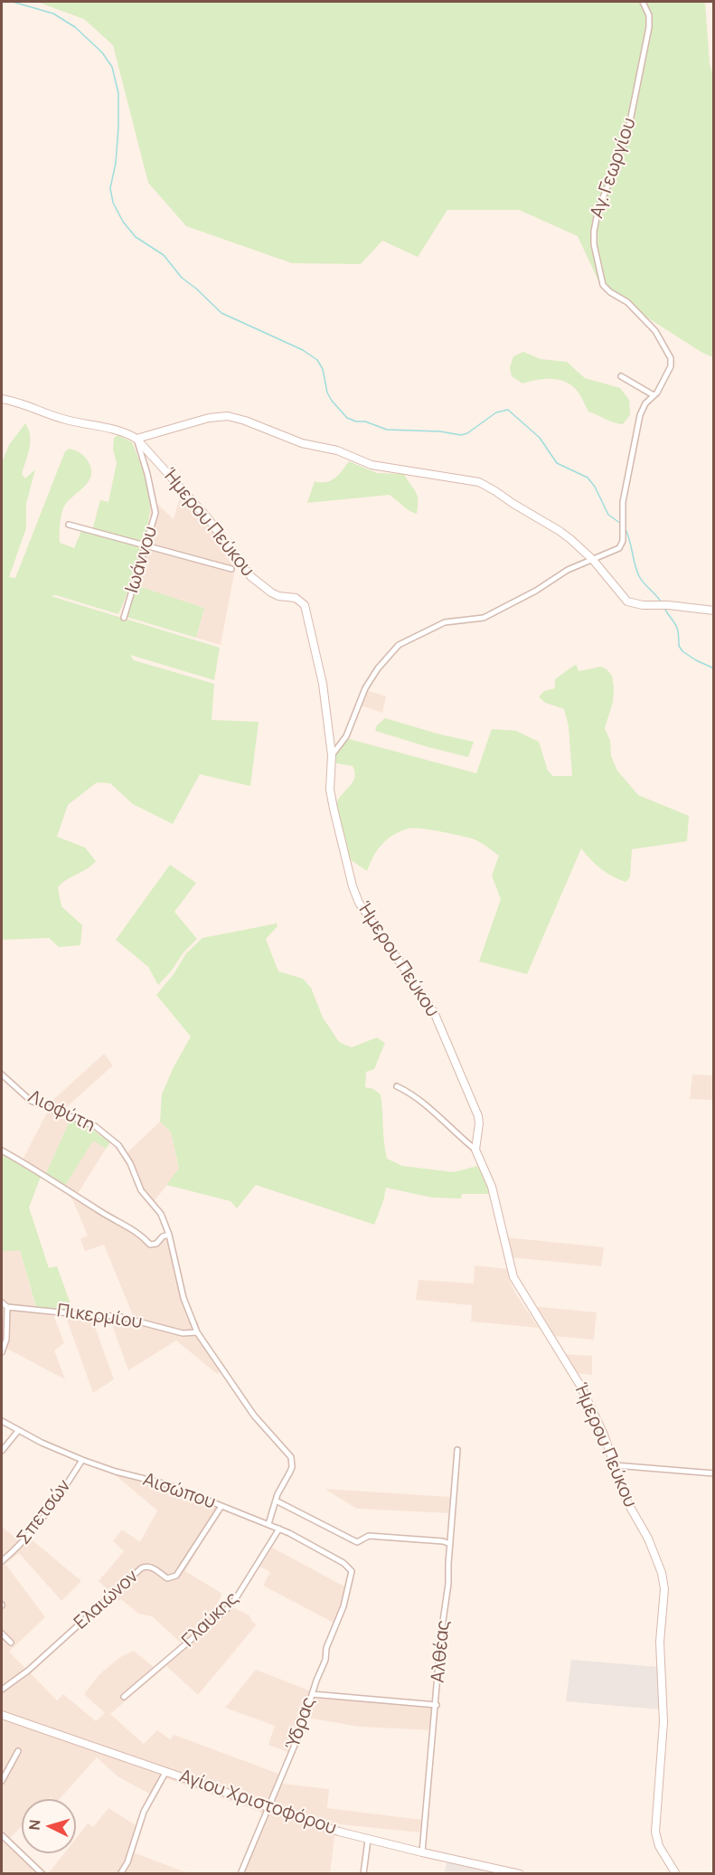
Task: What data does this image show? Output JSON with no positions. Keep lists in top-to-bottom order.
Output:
{
  "streets": {
    "street": [
      "Αγ. Γεωργίου",
      "Ήμερου Πεύκου",
      "Ιωάννου",
      "Λιοφύτη",
      "Πικερμίου",
      "Αισώπου",
      "Σπετσών",
      "Ελαιώνον",
      "Γλαύκης",
      "Αλθέας",
      "Ύδρας",
      "Αγίου Χριστοφόρου"
    ]
  },
  "crossings": [
    ["Ήμερου Πεύκου", "Ιωάννου"],
    ["Λιοφύτη", "Πικερμίου"],
    ["Λιοφύτη", "Αισώπου"],
    ["Αισώπου", "Σπετσών"],
    ["Αισώπου", "Ελαιώνον"],
    ["Αισώπου", "Γλαύκης"],
    ["Αισώπου", "Ύδρας"],
    ["Αλθέας", "Αγίου Χριστοφόρου"],
    ["Ύδρας", "Αγίου Χριστοφόρου"]
  ],
  "north": "left"
}
